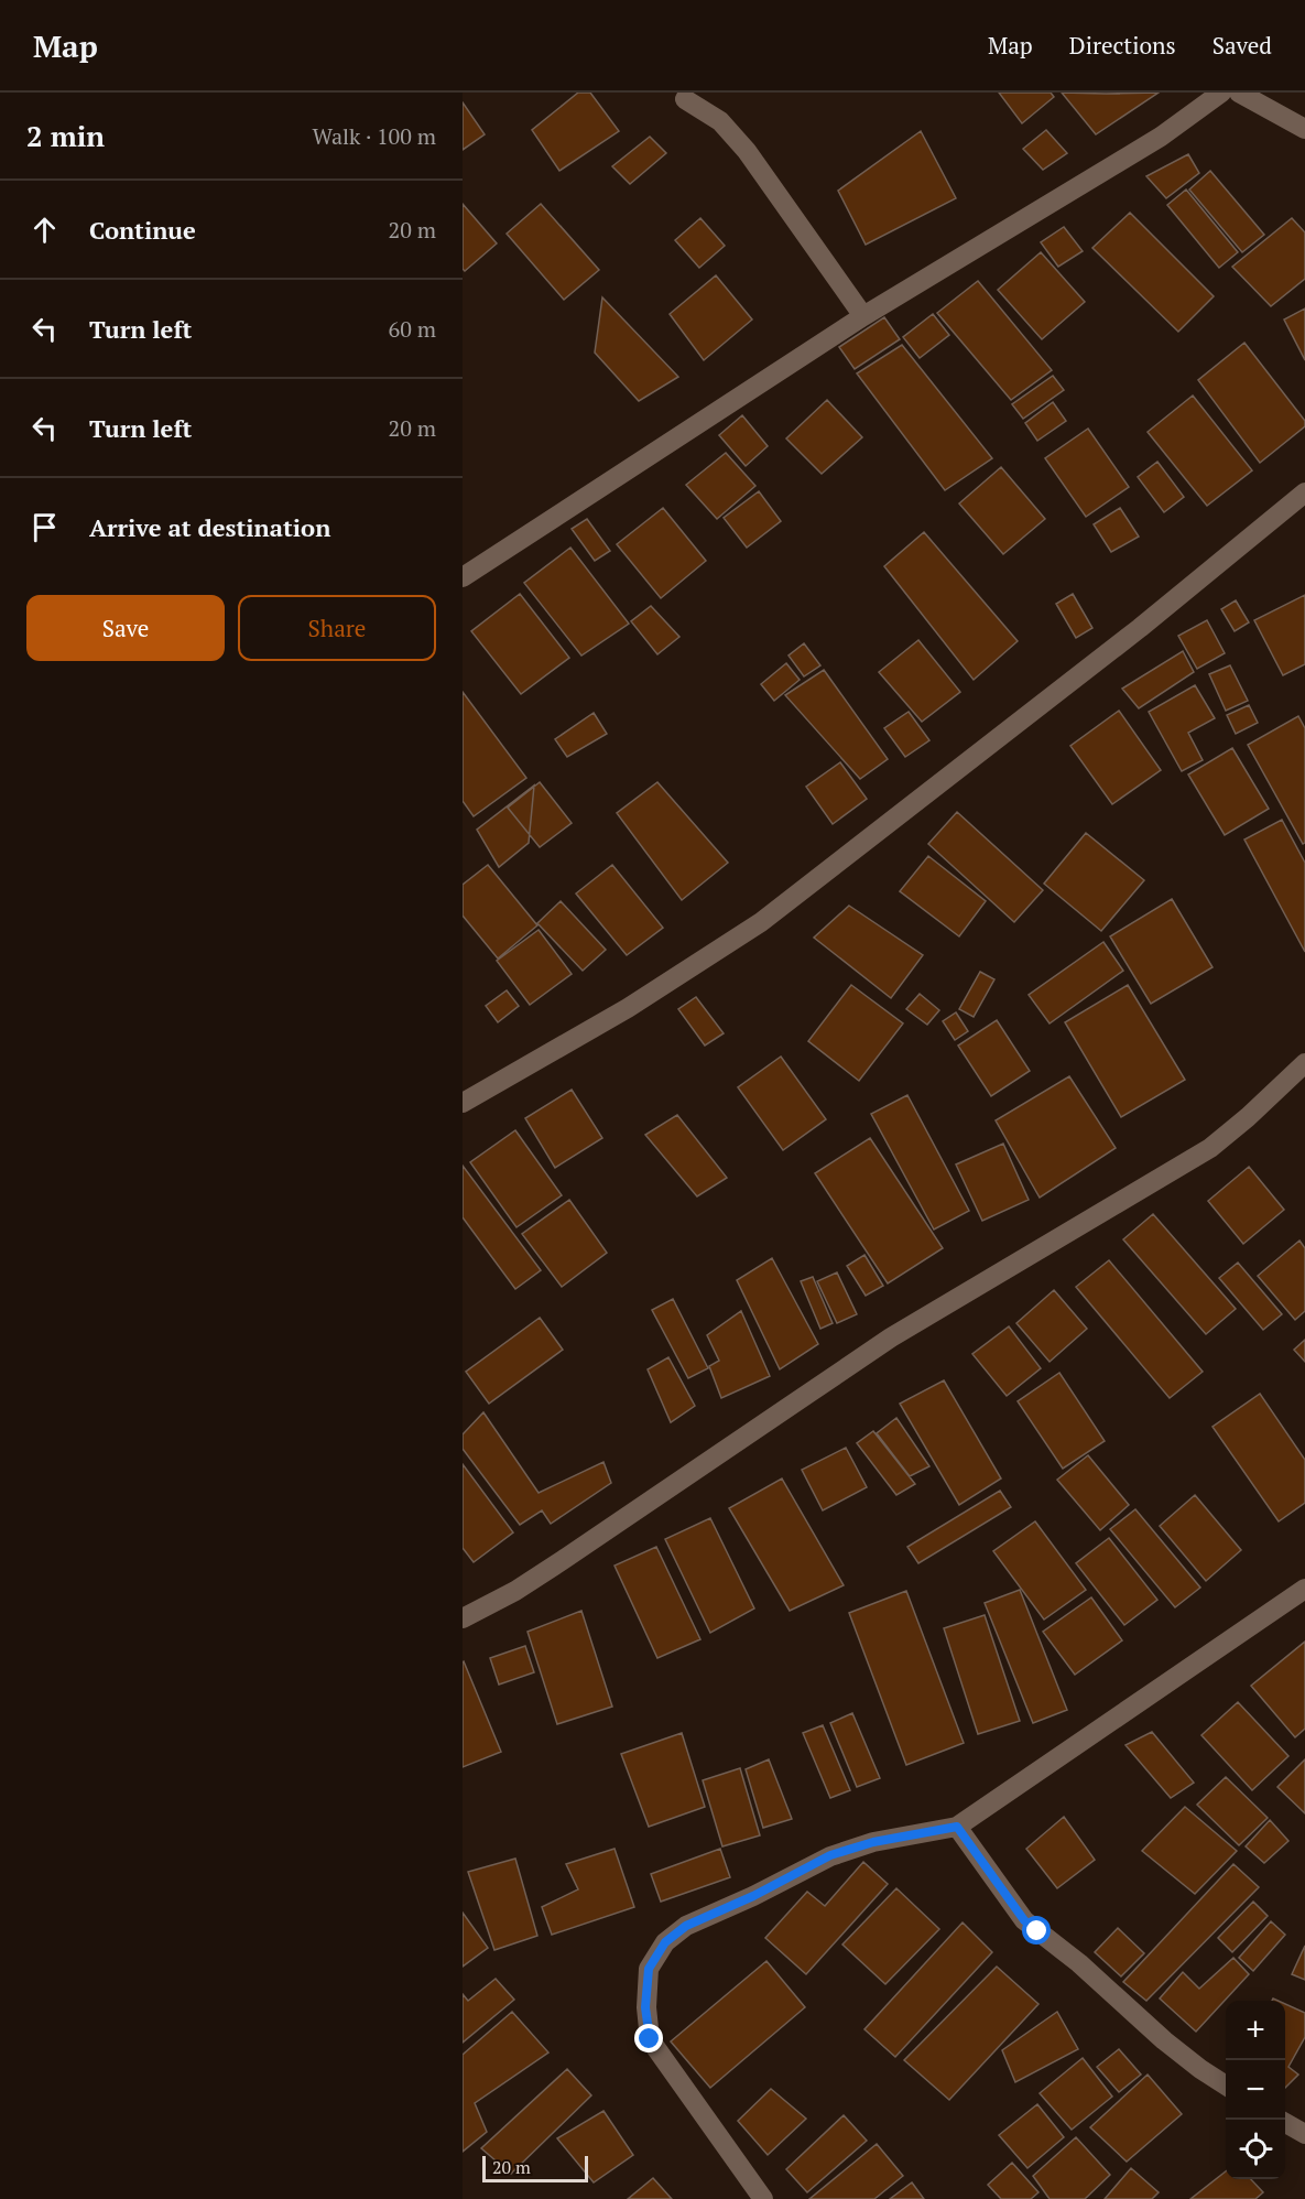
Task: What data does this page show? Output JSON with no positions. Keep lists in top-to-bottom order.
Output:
{
  "scale_bar": "20 m",
  "page": {
    "header": "Map",
    "nav": ["Map", "Directions", "Saved"],
    "heading": ["2 min", "Walk · 100 m"],
    "list": [
      ["Continue", "20 m"],
      ["Turn left", "60 m"],
      ["Turn left", "20 m"],
      "Arrive at destination"
    ],
    "buttons": ["Save", "Share"],
    "map_buttons": ["+", "−"],
    "scale": "20 m"
  }
}
